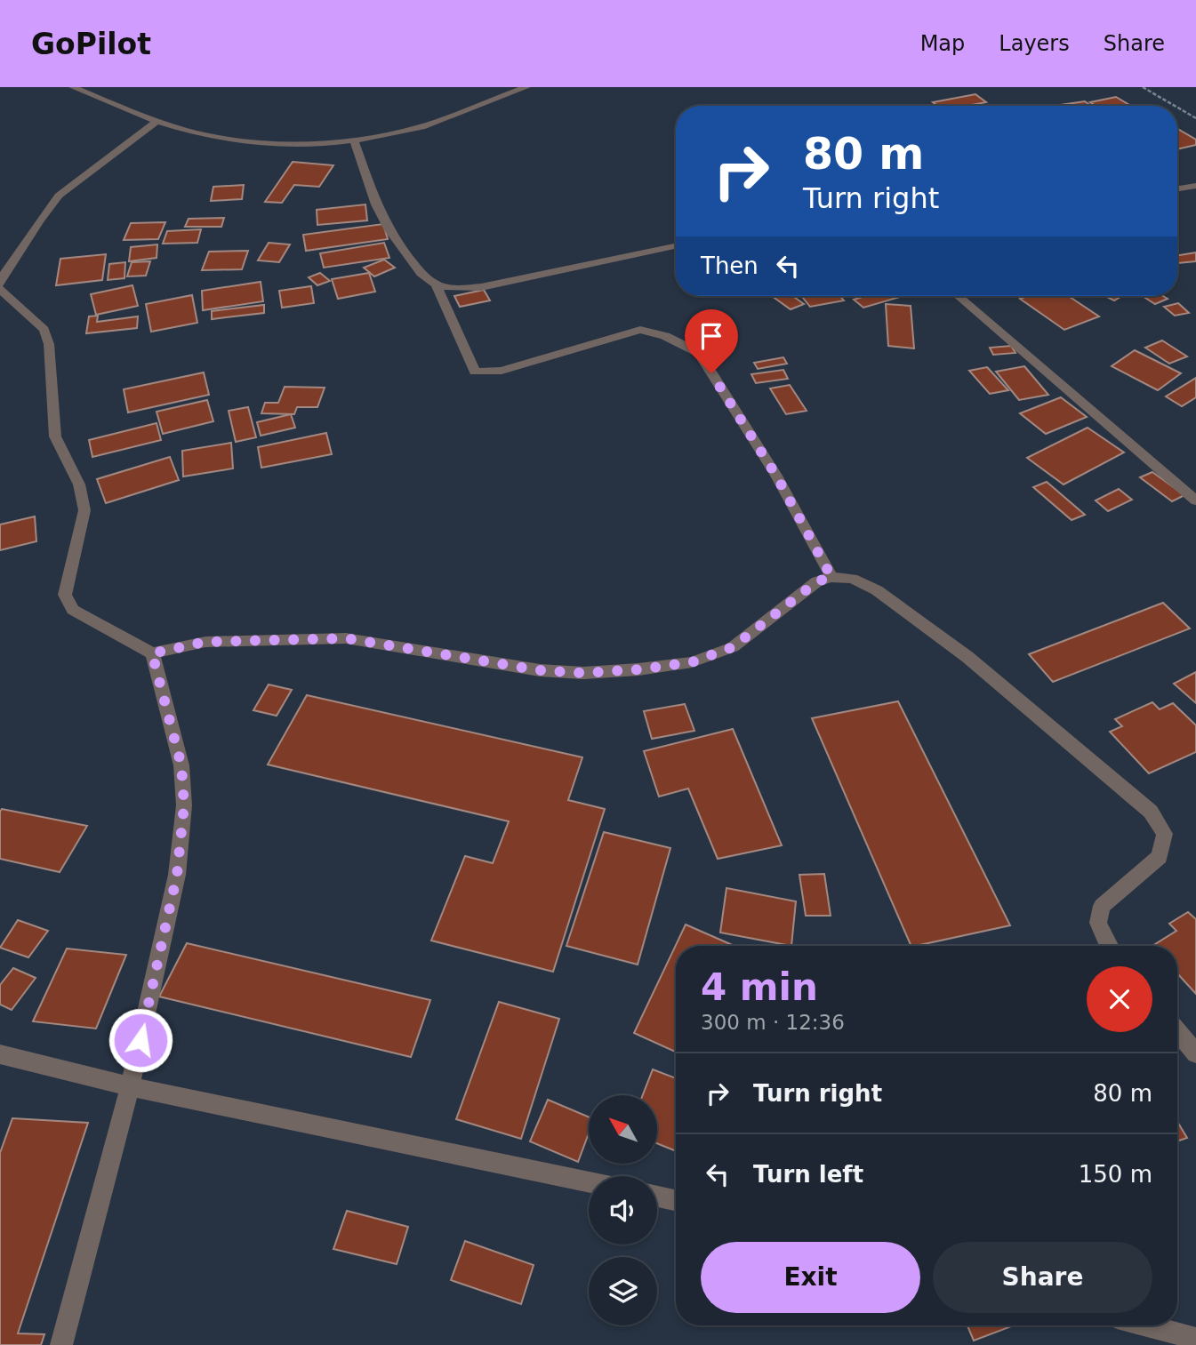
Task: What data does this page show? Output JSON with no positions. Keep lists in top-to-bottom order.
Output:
{
  "north": "top left",
  "page": {
    "header": "GoPilot",
    "nav": ["Map", "Layers", "Share"],
    "turn": ["80 m", "Turn right"],
    "then": "Then",
    "heading": ["4 min", "300 m · 12:36"],
    "list": [
      {
        "name": "Turn right",
        "value": "80 m"
      },
      {
        "name": "Turn left",
        "value": "150 m"
      }
    ],
    "buttons": ["Exit", "Share"]
  }
}
